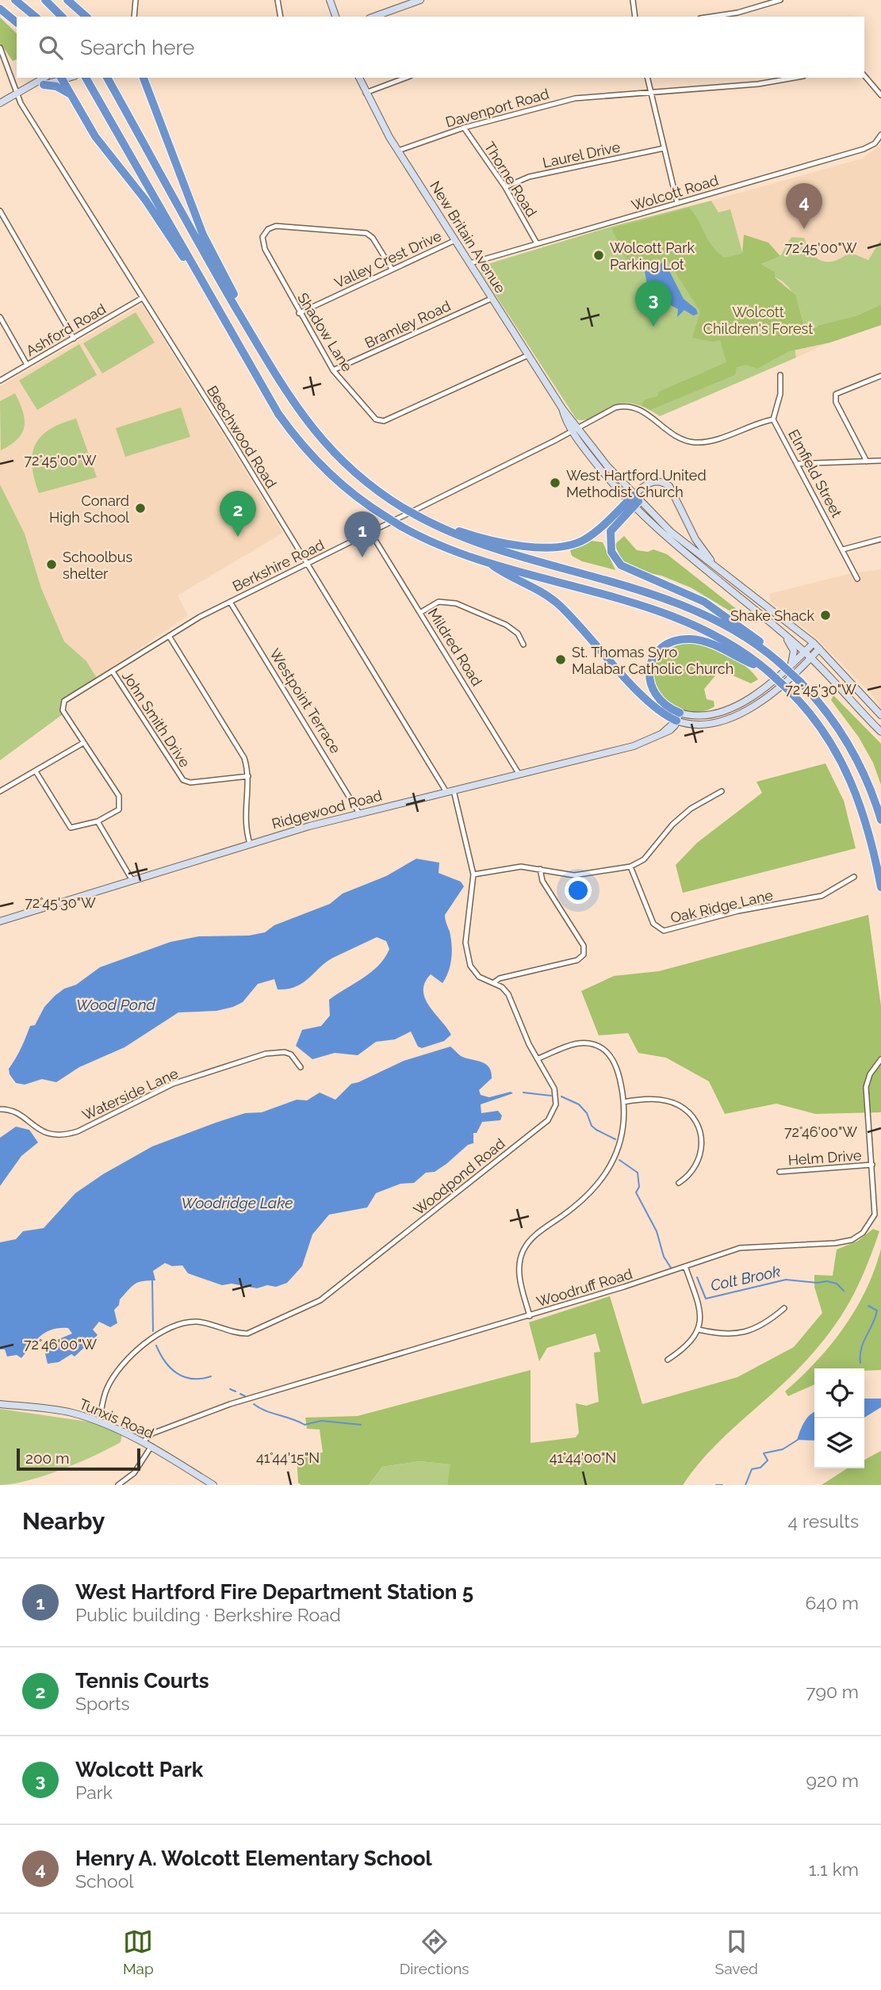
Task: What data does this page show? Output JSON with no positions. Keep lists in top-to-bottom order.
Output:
{
  "streets": {
    "main road": ["New Britain Avenue", "Ridgewood Road", "Tunxis Road"],
    "street": [
      "Davenport Road",
      "Laurel Drive",
      "Thorne Road",
      "Wolcott Road",
      "Valley Crest Drive",
      "Bramley Road",
      "Ashford Road",
      "Shadow Lane",
      "Beechwood Road",
      "Elmfield Street",
      "Berkshire Road",
      "Mildred Road",
      "Westpoint Terrace",
      "John Smith Drive",
      "Oak Ridge Lane",
      "Waterside Lane",
      "Helm Drive",
      "Woodpond Road",
      "Woodruff Road"
    ]
  },
  "crossings": [
    ["Davenport Road", "Thorne Road"],
    ["Davenport Road", "New Britain Avenue"],
    ["Laurel Drive", "Thorne Road"],
    ["Thorne Road", "Wolcott Road"],
    ["Wolcott Road", "New Britain Avenue"],
    ["New Britain Avenue", "Valley Crest Drive"],
    ["New Britain Avenue", "Bramley Road"],
    ["New Britain Avenue", "Shadow Lane"],
    ["New Britain Avenue", "Berkshire Road"],
    ["Valley Crest Drive", "Shadow Lane"],
    ["Bramley Road", "Shadow Lane"],
    ["Ashford Road", "Beechwood Road"],
    ["Beechwood Road", "Berkshire Road"],
    ["Beechwood Road", "Ridgewood Road"],
    ["Beechwood Road", "Woodpond Road"],
    ["Elmfield Street", "Berkshire Road"],
    ["Berkshire Road", "Mildred Road"],
    ["Berkshire Road", "Westpoint Terrace"],
    ["Berkshire Road", "John Smith Drive"],
    ["Mildred Road", "Ridgewood Road"],
    ["Westpoint Terrace", "Ridgewood Road"],
    ["Ridgewood Road", "Woodpond Road"],
    ["Helm Drive", "Woodruff Road"],
    ["Woodpond Road", "Tunxis Road"],
    ["Woodruff Road", "Tunxis Road"]
  ],
  "water": ["Wood Pond", "Woodridge Lake", "Colt Brook"],
  "parks": ["Wolcott Children's Forest"],
  "places": [
    "Wolcott Park Parking Lot",
    "West Hartford United Methodist Church",
    "Conard High School",
    "Schoolbus shelter",
    "Shake Shack",
    "St. Thomas Syro Malabar Catholic Church"
  ],
  "scale_bar": "200 m",
  "page": {
    "search": "Search here",
    "pins": [
      "4",
      "3",
      "2",
      "1"
    ],
    "scale": "200 m",
    "heading": ["Nearby", "4 results"],
    "list": [
      {
        "mark": "1",
        "name": "West Hartford Fire Department Station 5",
        "note": "Public building · Berkshire Road",
        "value": "640 m"
      },
      {
        "mark": "2",
        "name": "Tennis Courts",
        "note": "Sports",
        "value": "790 m"
      },
      {
        "mark": "3",
        "name": "Wolcott Park",
        "note": "Park",
        "value": "920 m"
      },
      {
        "mark": "4",
        "name": "Henry A. Wolcott Elementary School",
        "note": "School",
        "value": "1.1 km"
      }
    ],
    "nav": ["Map", "Directions", "Saved"]
  },
  "coordinates": [
    "72°45'00\"W",
    "72°45'30\"W",
    "72°46'00\"W",
    "41°44'15\"N",
    "41°44'00\"N"
  ]
}
